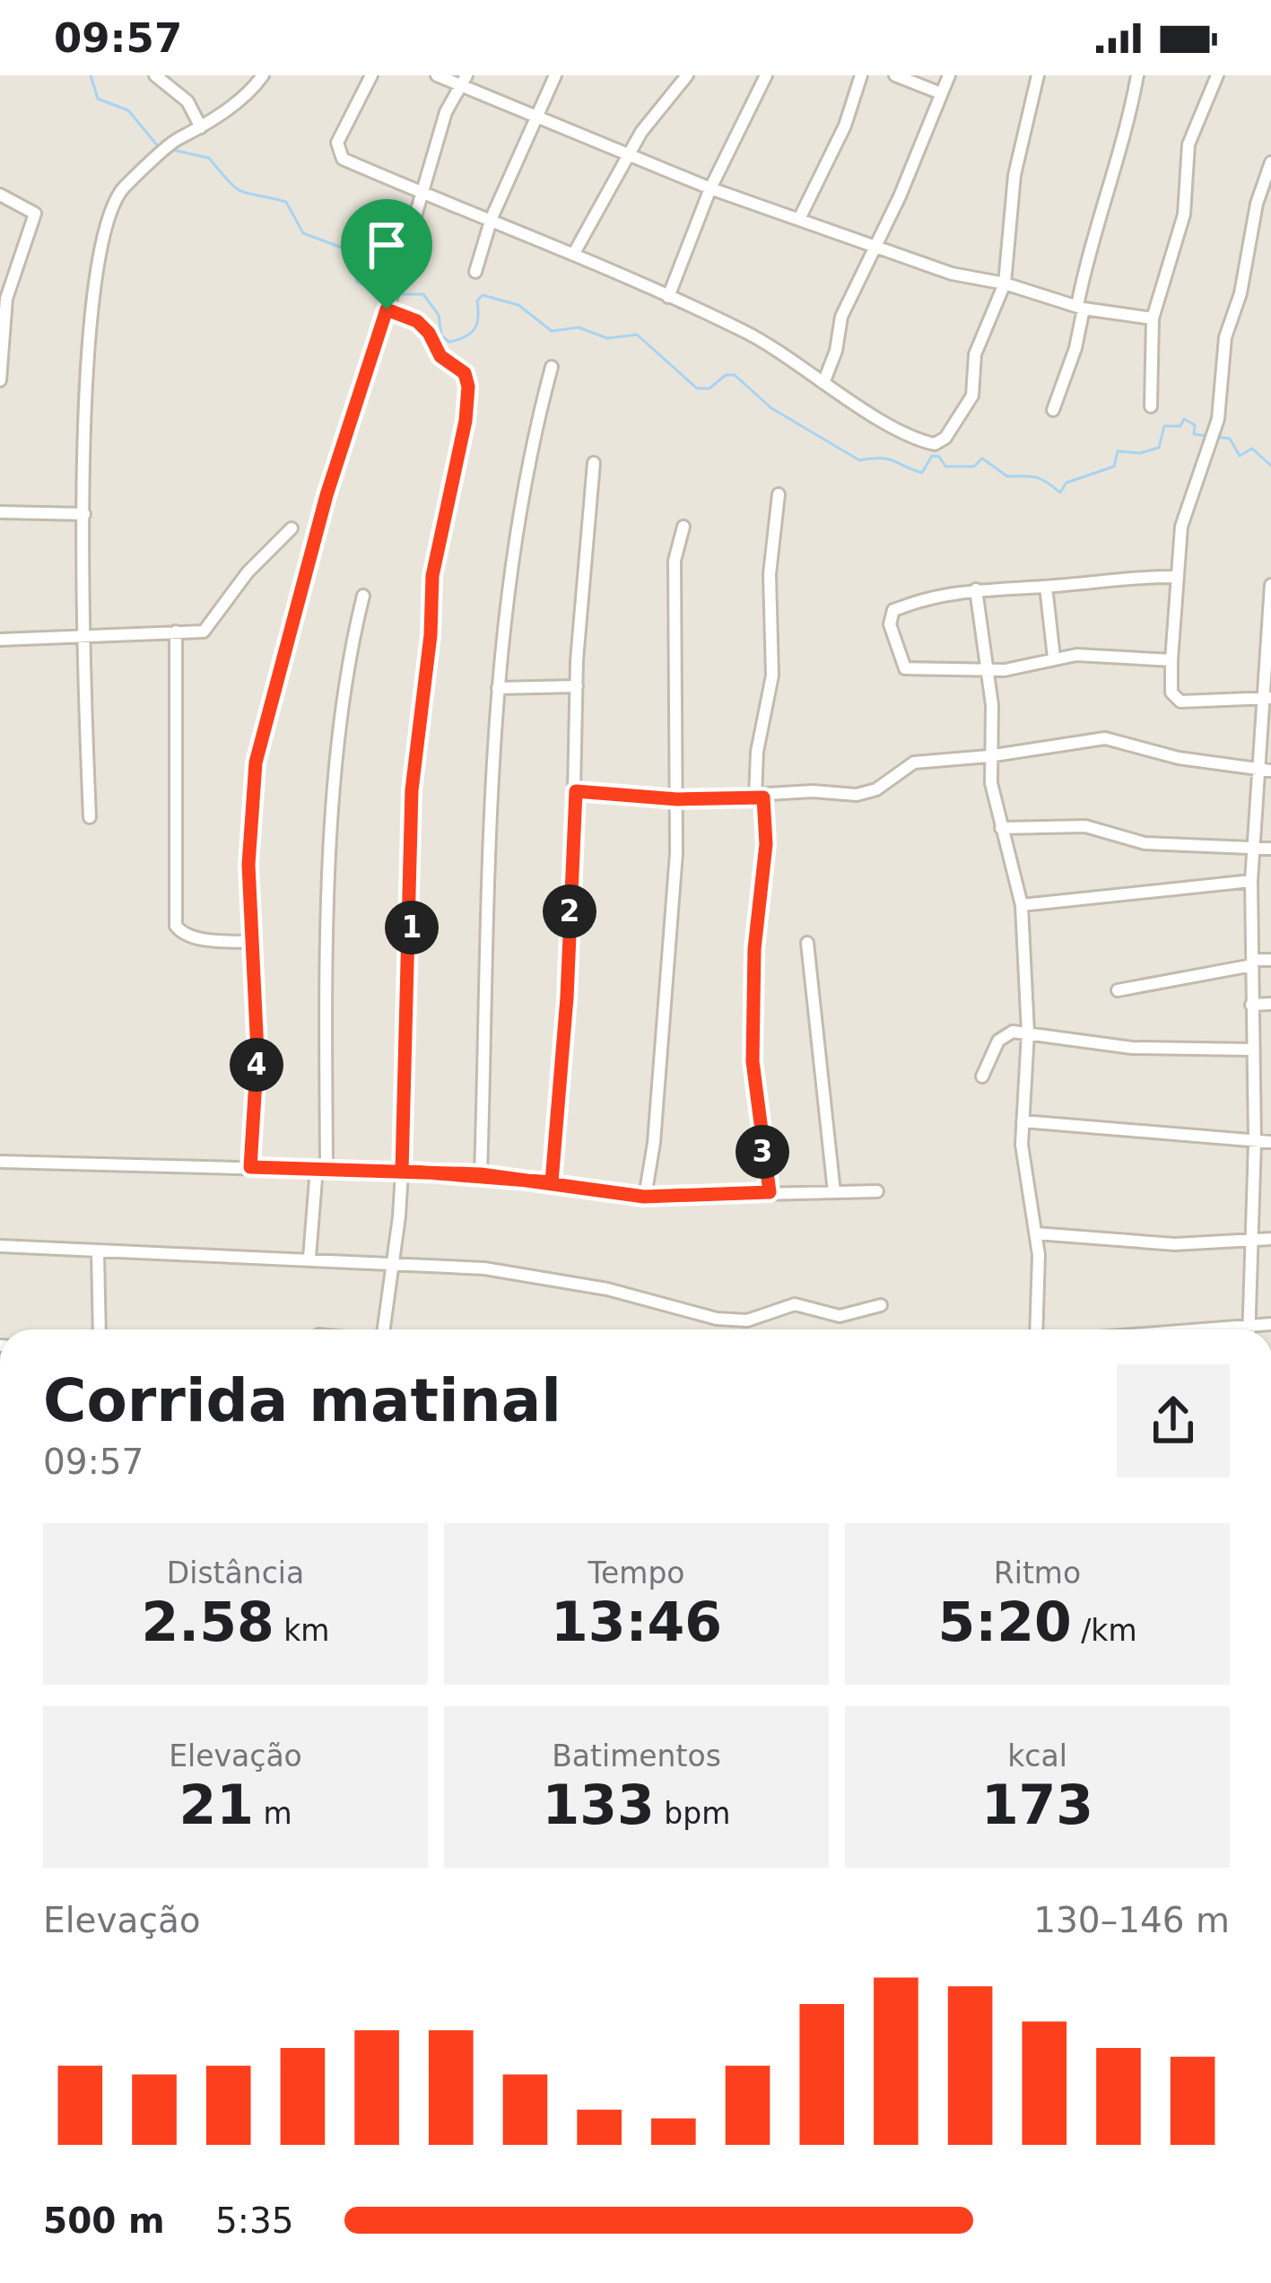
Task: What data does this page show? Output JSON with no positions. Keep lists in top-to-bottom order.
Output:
{
  "page": {
    "status": "09:57",
    "pins": [
      "2",
      "1",
      "4",
      "3"
    ],
    "heading": ["Corrida matinal", "09:57"],
    "stats": [
      ["Distância", "2.58 km"],
      ["Tempo", "13:46"],
      ["Ritmo", "5:20 /km"],
      ["Elevação", "21 m"],
      ["Batimentos", "133 bpm"],
      ["kcal", "173"]
    ],
    "chart": ["Elevação", "130–146 m"],
    "list": [
      {
        "name": "500 m",
        "note": "5:35"
      }
    ]
  }
}
